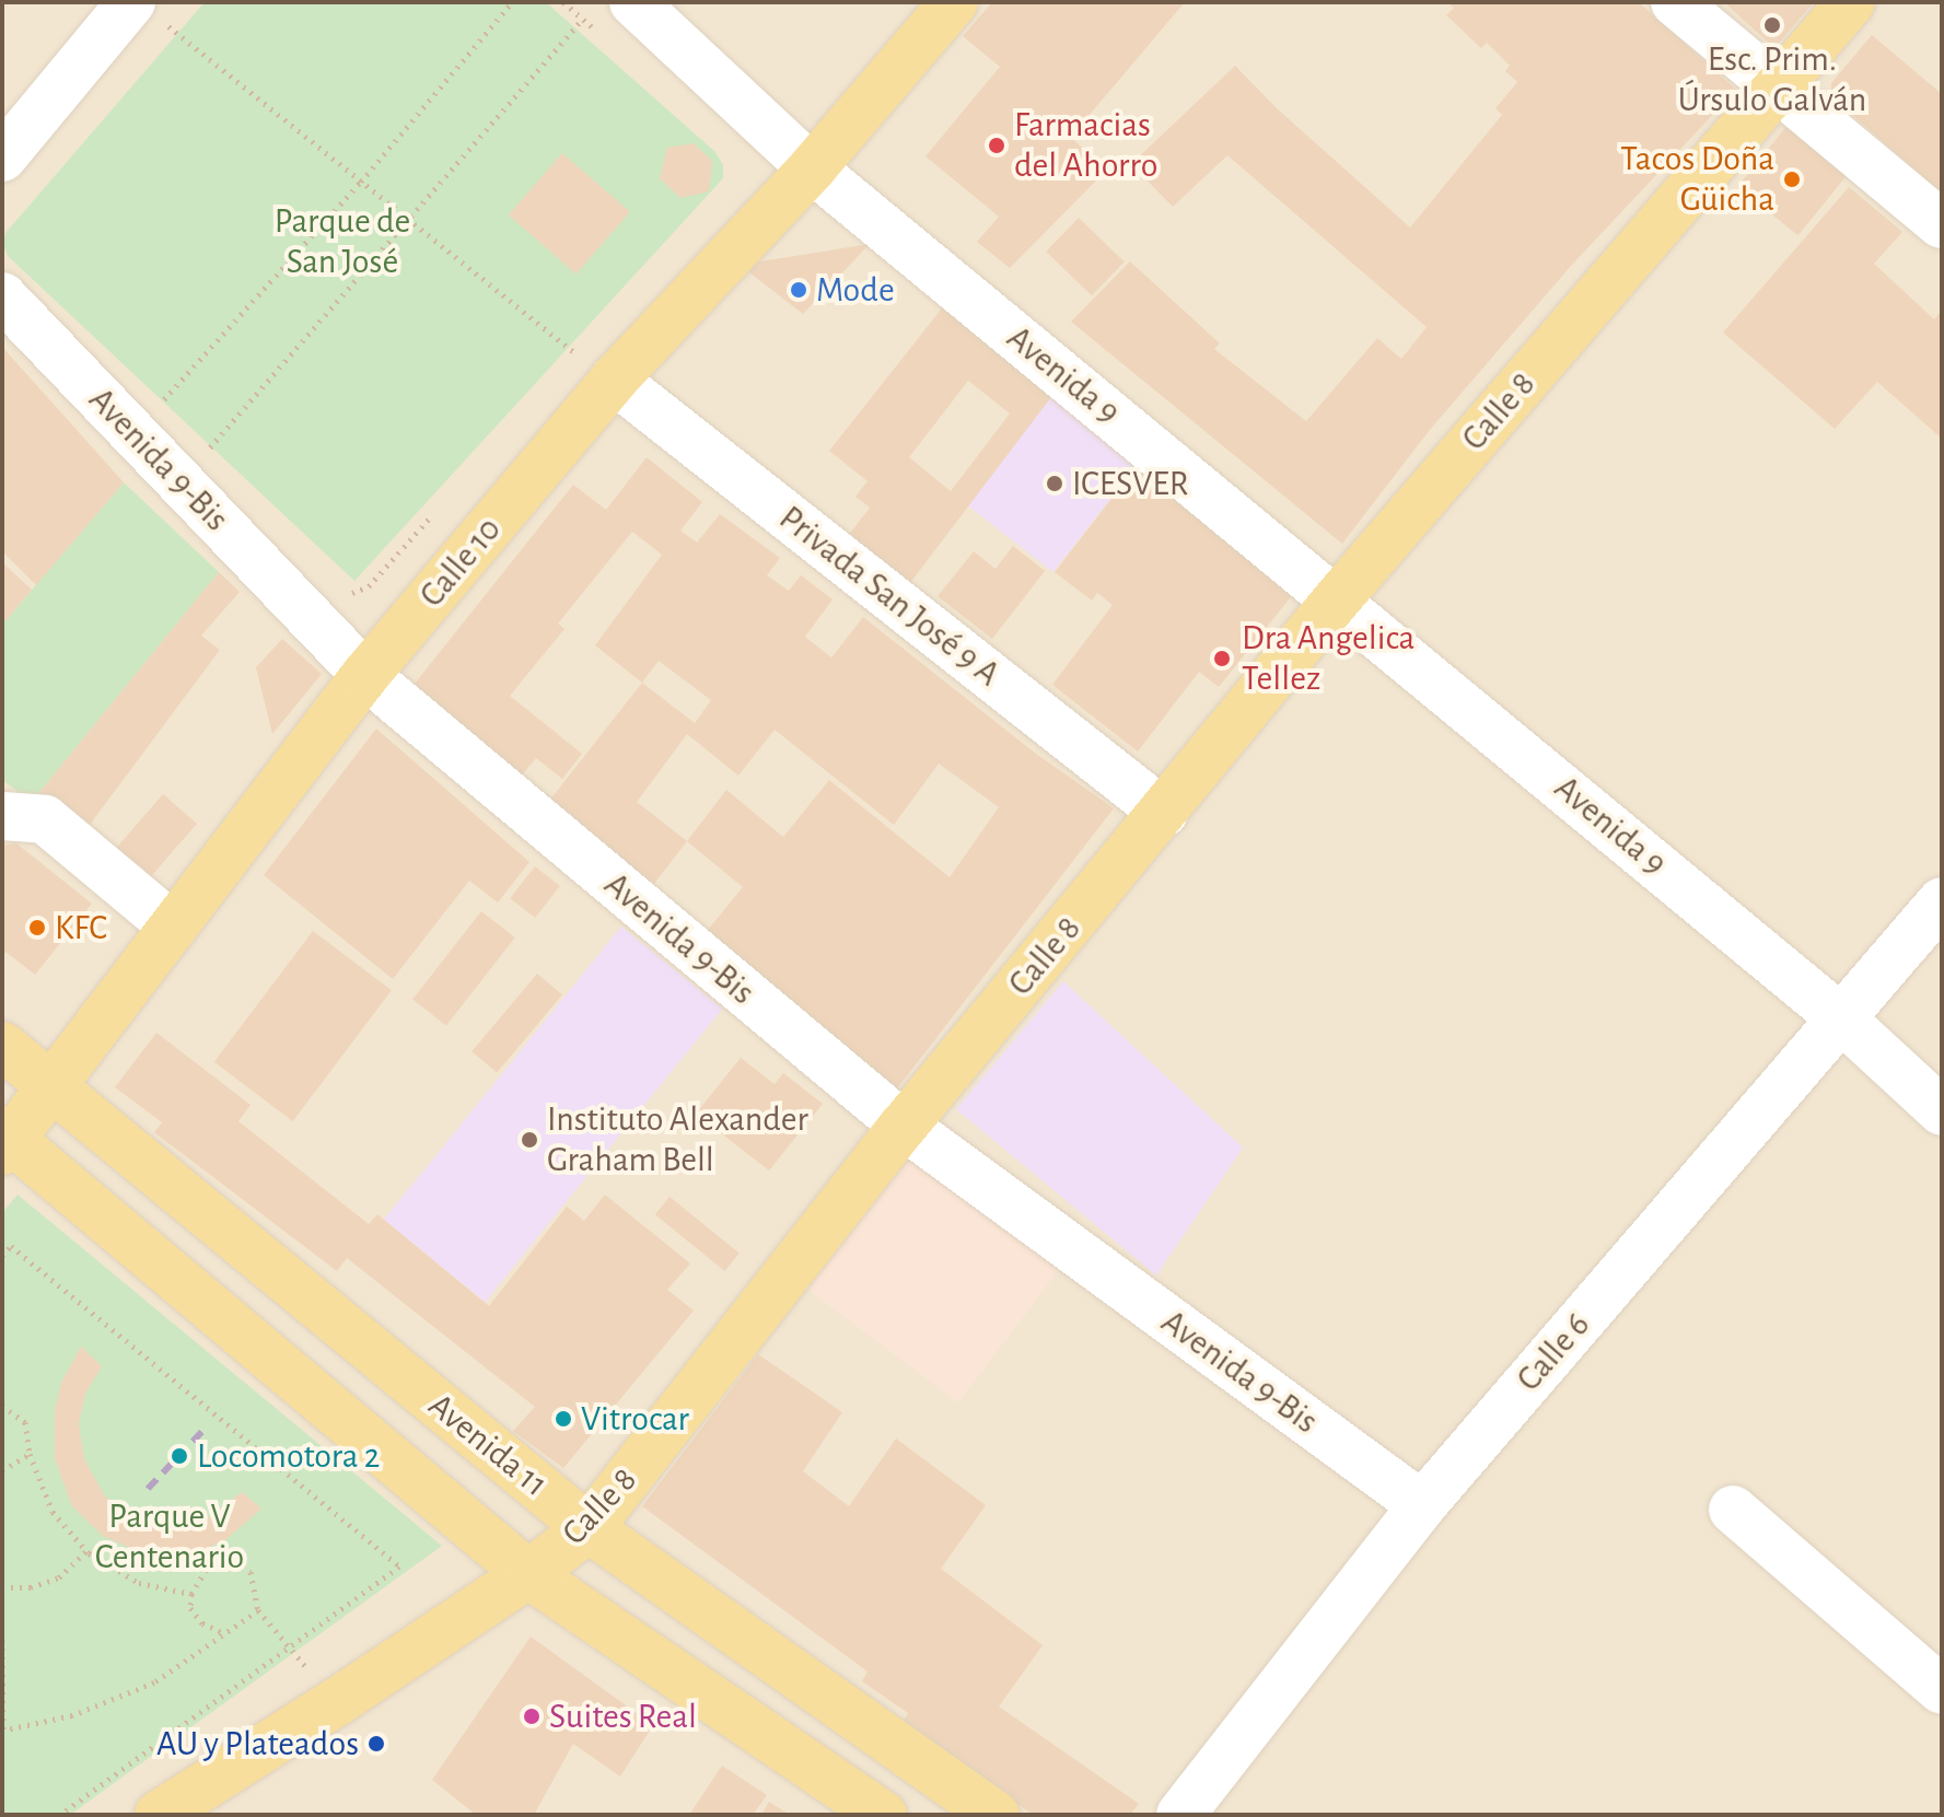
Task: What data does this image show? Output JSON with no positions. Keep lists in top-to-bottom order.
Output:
{
  "streets": {
    "main road": ["Calle 8", "Calle 10", "Avenida 11"],
    "street": [
      "Avenida 9",
      "Avenida 9-Bis",
      "Privada San José 9 A",
      "Calle 6"
    ]
  },
  "crossings": [
    ["Avenida 9", "Calle 8"],
    ["Avenida 9", "Calle 10"],
    ["Avenida 9", "Calle 6"],
    ["Calle 8", "Avenida 9-Bis"],
    ["Calle 8", "Privada San José 9 A"],
    ["Calle 8", "Avenida 11"],
    ["Avenida 9-Bis", "Calle 10"],
    ["Avenida 9-Bis", "Calle 6"],
    ["Calle 10", "Privada San José 9 A"],
    ["Calle 10", "Avenida 11"]
  ],
  "parks": ["Parque de San José", "Parque V Centenario"],
  "places": [
    "Esc. Prim. Úrsulo Galván",
    "Farmacias del Ahorro",
    "Tacos Doña Güicha",
    "Mode",
    "ICESVER",
    "Dra Angelica Tellez",
    "KFC",
    "Instituto Alexander Graham Bell",
    "Vitrocar",
    "Locomotora 2",
    "Suites Real",
    "AU y Plateados"
  ]
}
